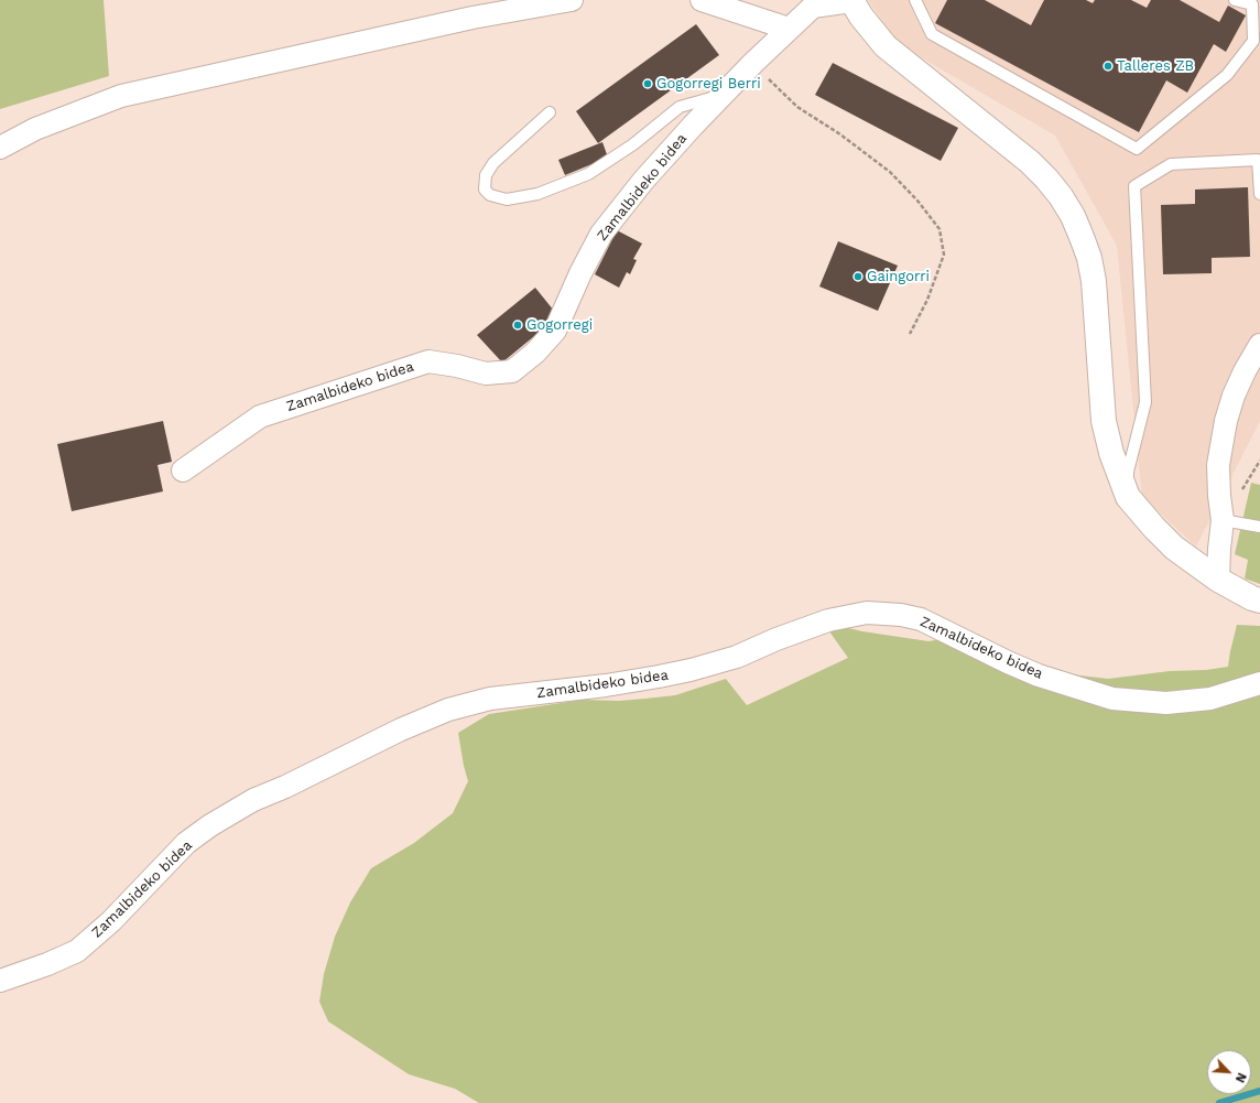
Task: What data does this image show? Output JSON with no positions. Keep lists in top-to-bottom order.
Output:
{
  "streets": {
    "street": ["Zamalbideko bidea"]
  },
  "places": [
    "Talleres ZB",
    "Gogorregi Berri",
    "Gaingorri",
    "Gogorregi"
  ],
  "north": "bottom right"
}
